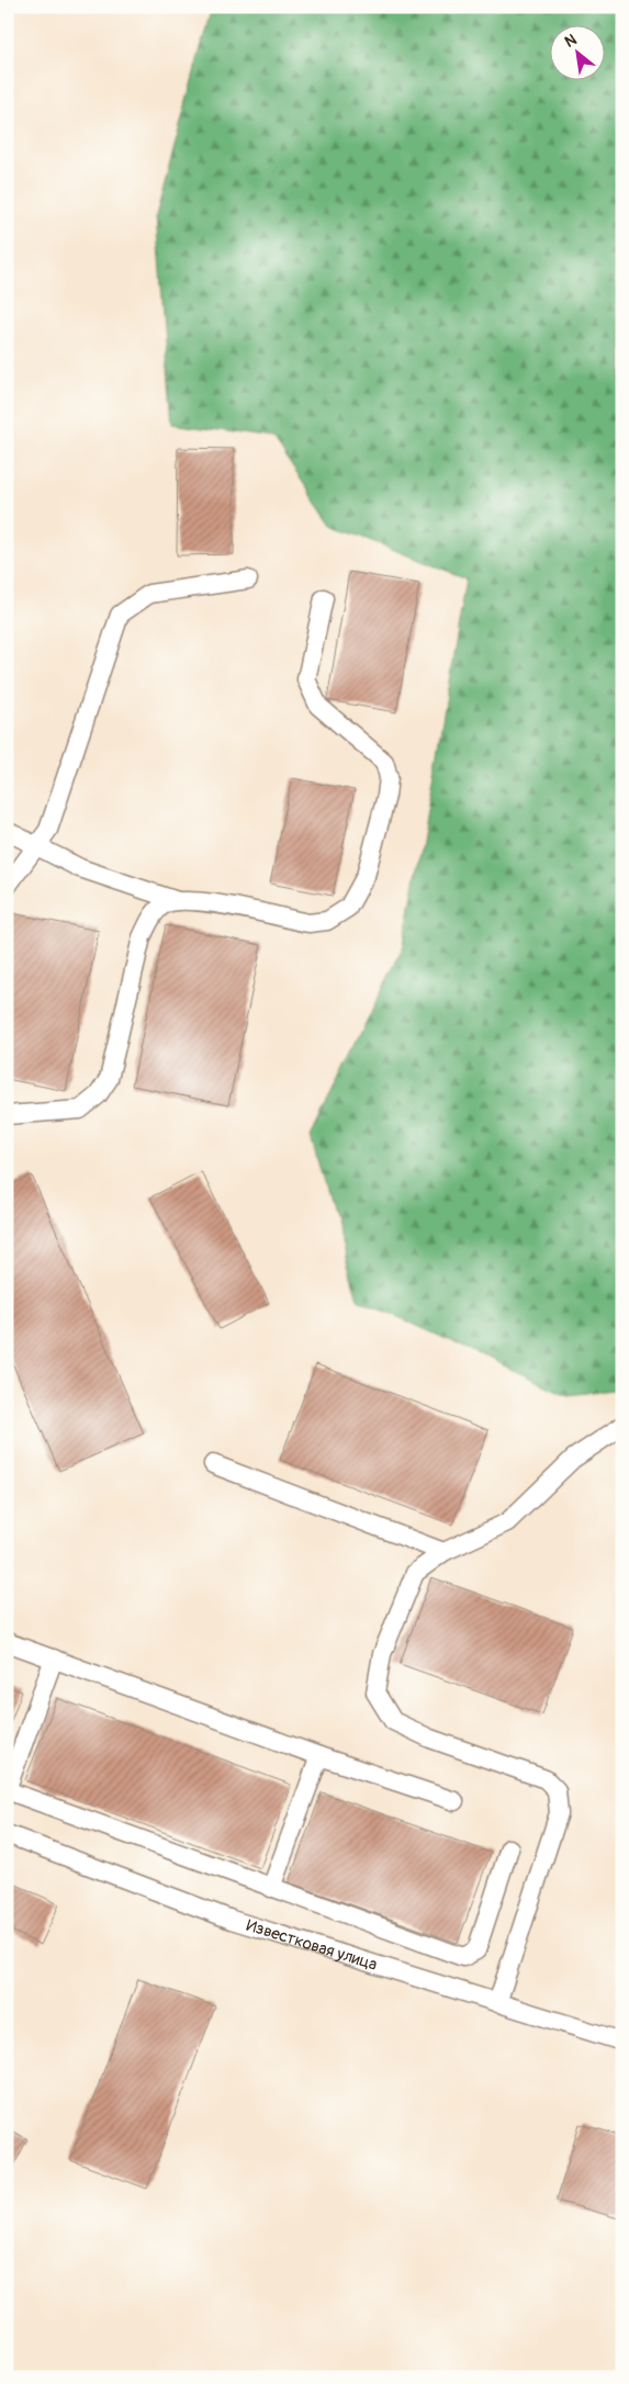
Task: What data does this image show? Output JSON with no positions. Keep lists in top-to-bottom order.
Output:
{
  "streets": {
    "lane": ["Известковая улица"]
  },
  "north": "top left"
}
